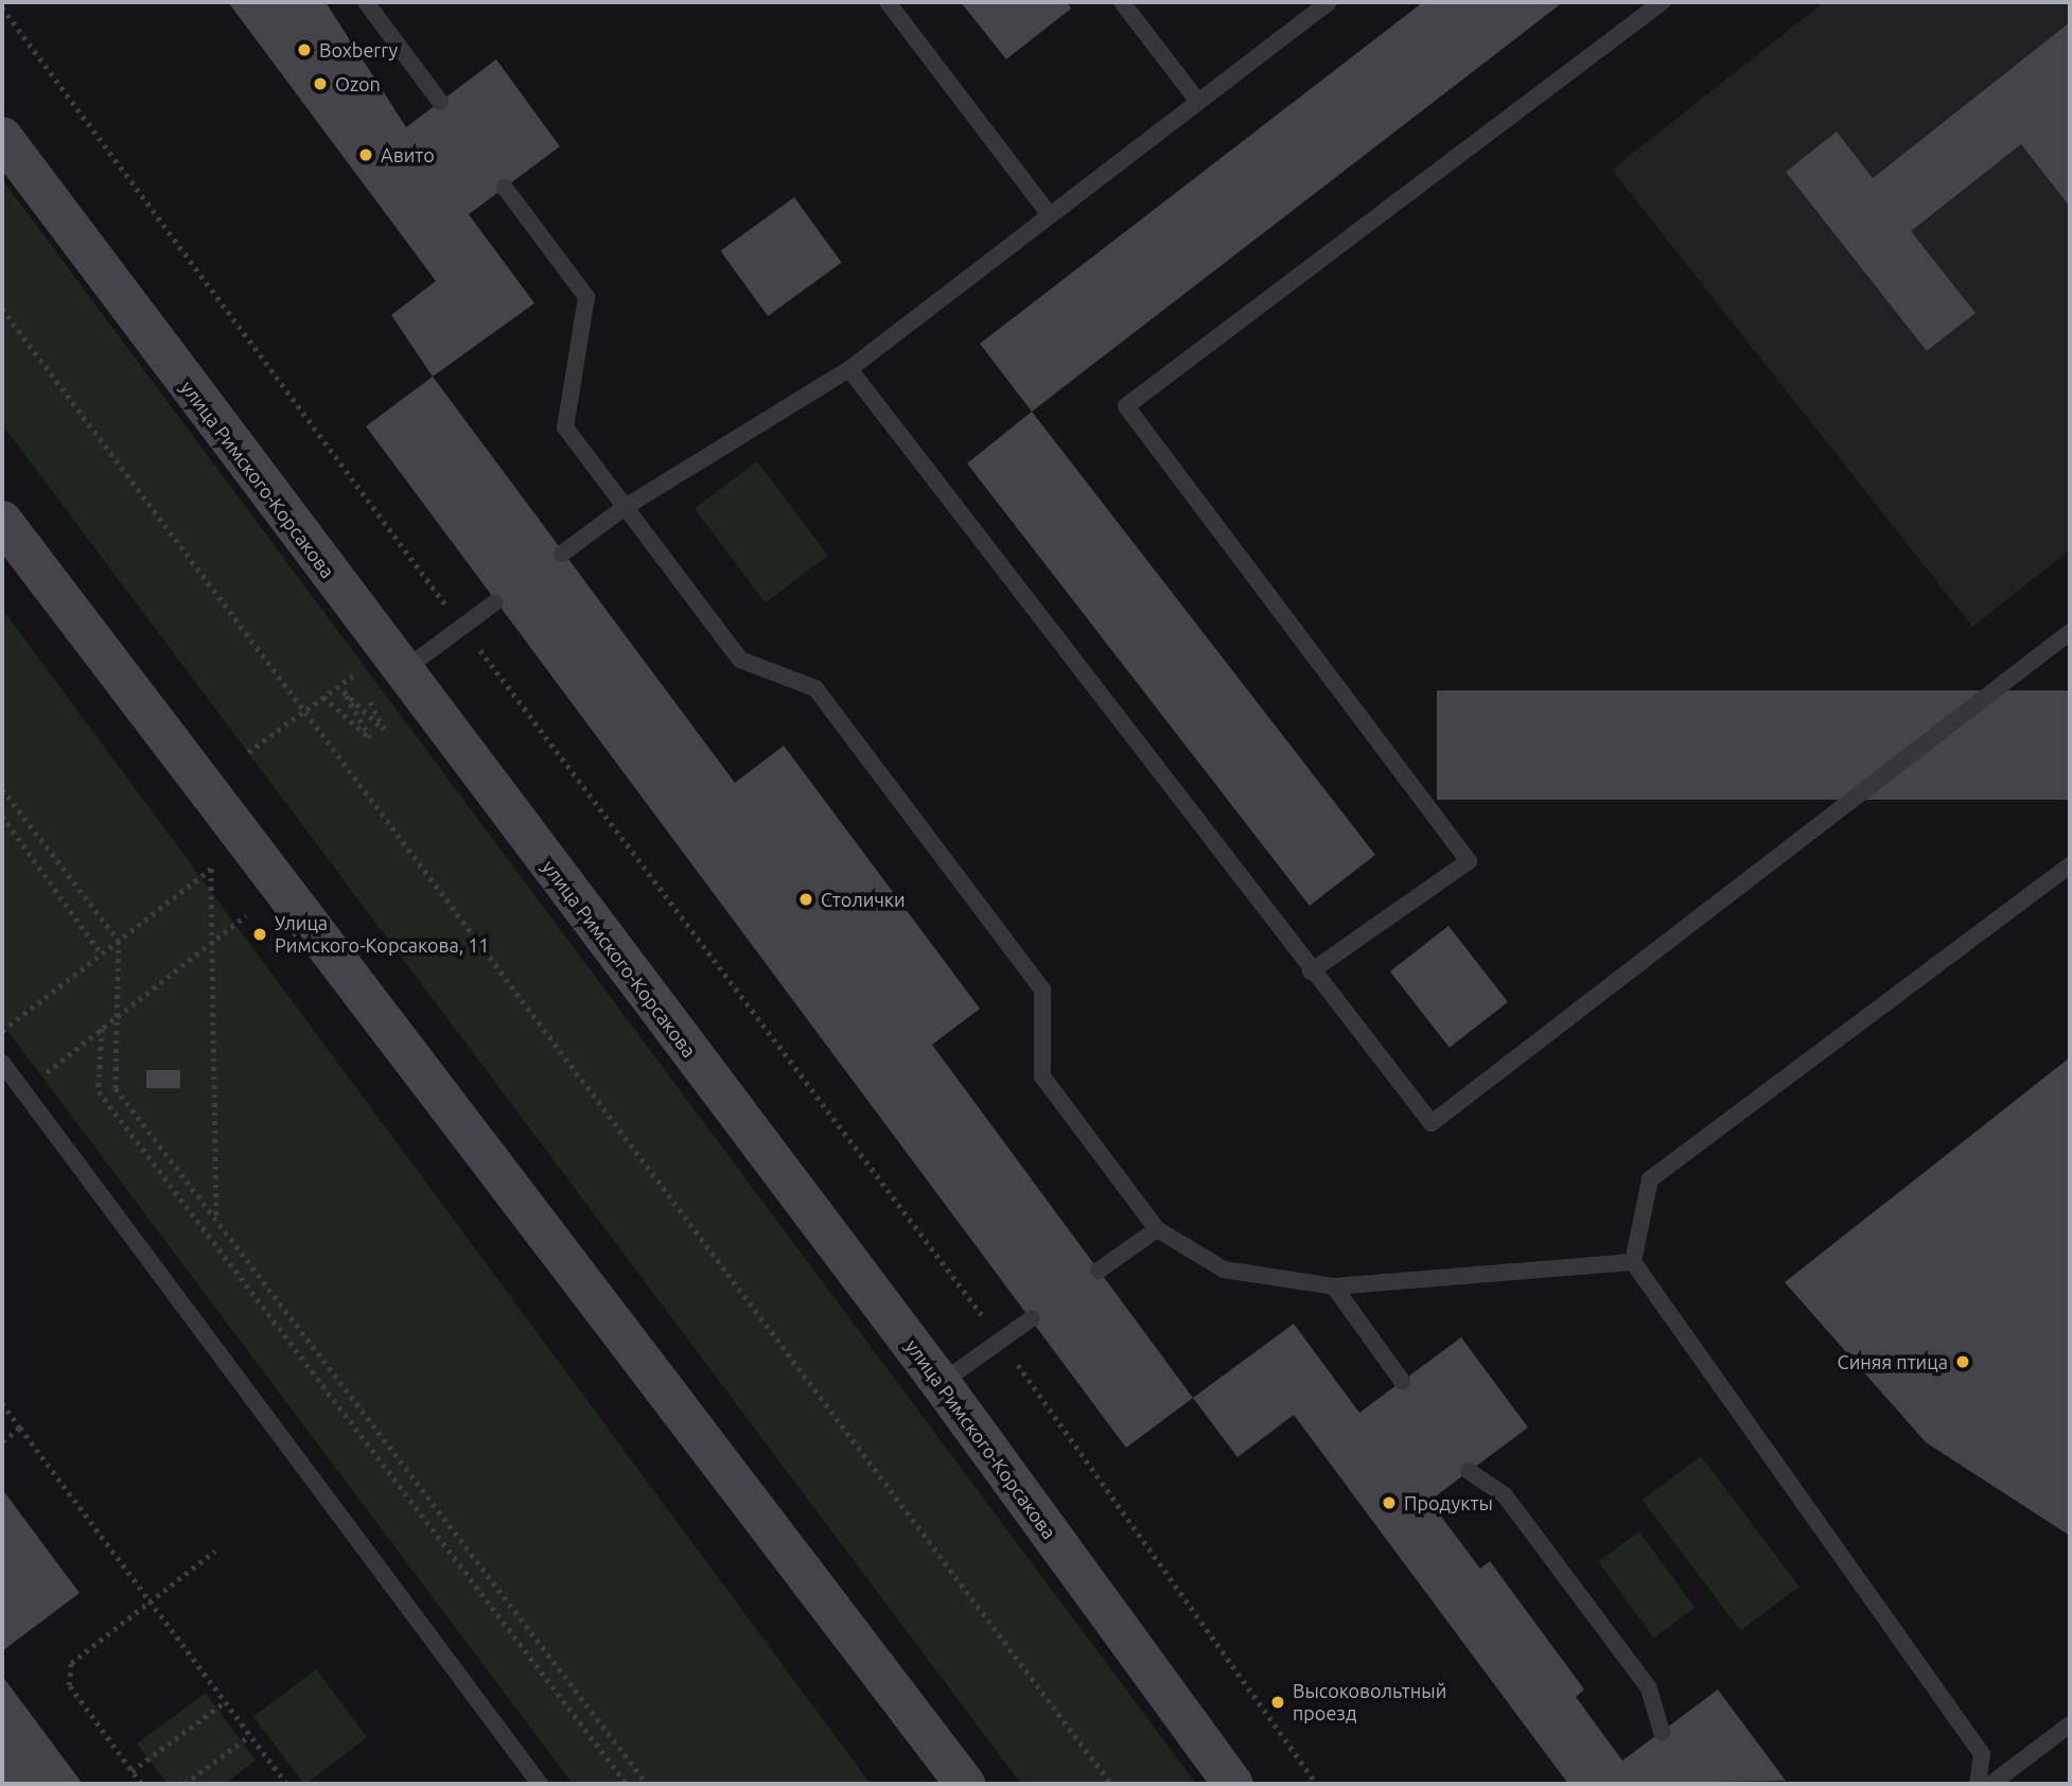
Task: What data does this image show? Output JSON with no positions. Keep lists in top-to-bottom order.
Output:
{
  "streets": {
    "street": ["улица Римского-Корсакова"]
  },
  "places": [
    "Boxberry",
    "Ozon",
    "Авито",
    "Столички",
    "Улица Римского-Корсакова, 11",
    "Синяя птица",
    "Продукты",
    "Высоковольтный проезд"
  ]
}
